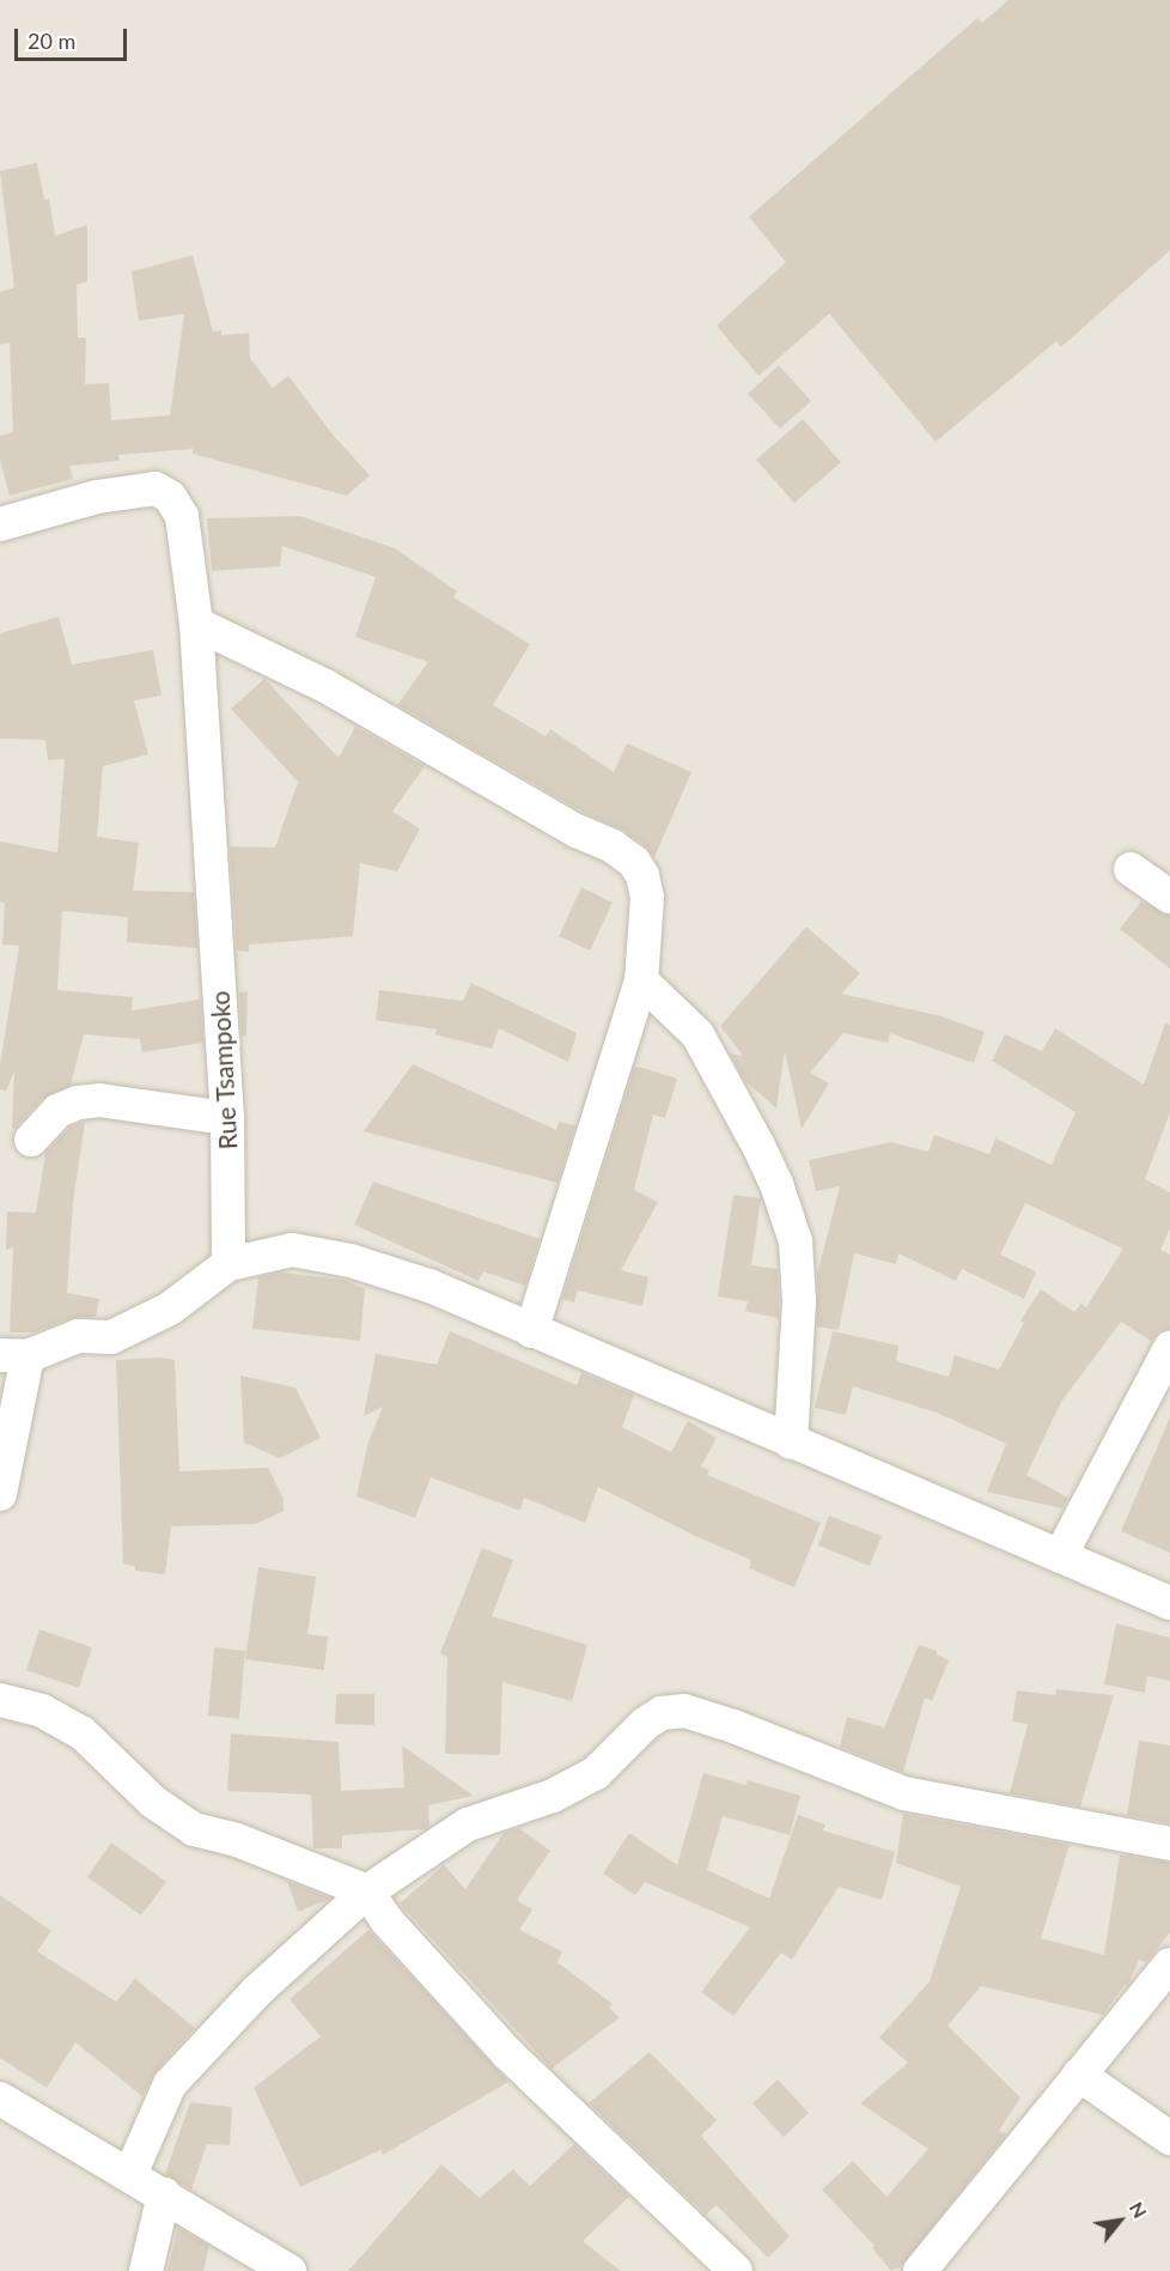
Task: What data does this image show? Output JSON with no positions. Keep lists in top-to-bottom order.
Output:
{
  "streets": {
    "street": ["Rue Tsampoko"]
  },
  "scale_bar": "20 m",
  "north": "top right"
}
